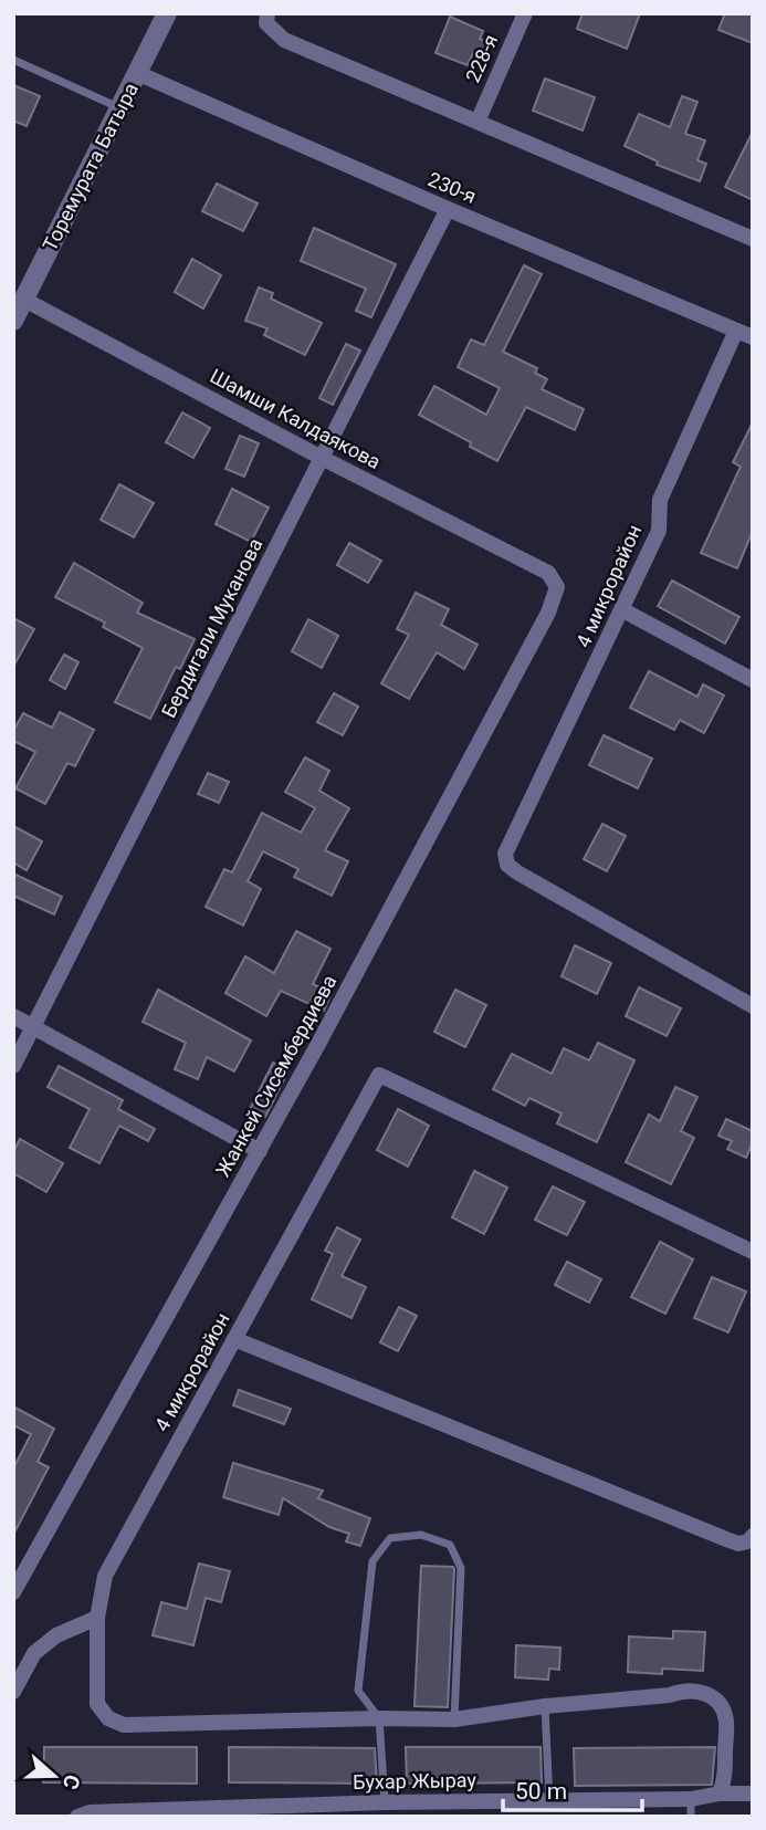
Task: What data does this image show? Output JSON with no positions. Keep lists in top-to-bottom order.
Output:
{
  "streets": {
    "street": [
      "228-я",
      "Торемурата Батыра",
      "230-я",
      "Шамши Калдаякова",
      "4 микрорайон",
      "Бердигали Муканова",
      "Жанкей Сисембердиева",
      "Бухар Жырау"
    ]
  },
  "crossings": [
    ["Торемурата Батыра", "230-я"],
    ["Торемурата Батыра", "Шамши Калдаякова"],
    ["230-я", "4 микрорайон"],
    ["230-я", "Бердигали Муканова"],
    ["Шамши Калдаякова", "Бердигали Муканова"],
    ["Шамши Калдаякова", "Жанкей Сисембердиева"]
  ],
  "scale_bar": "50 m",
  "north": "right"
}
